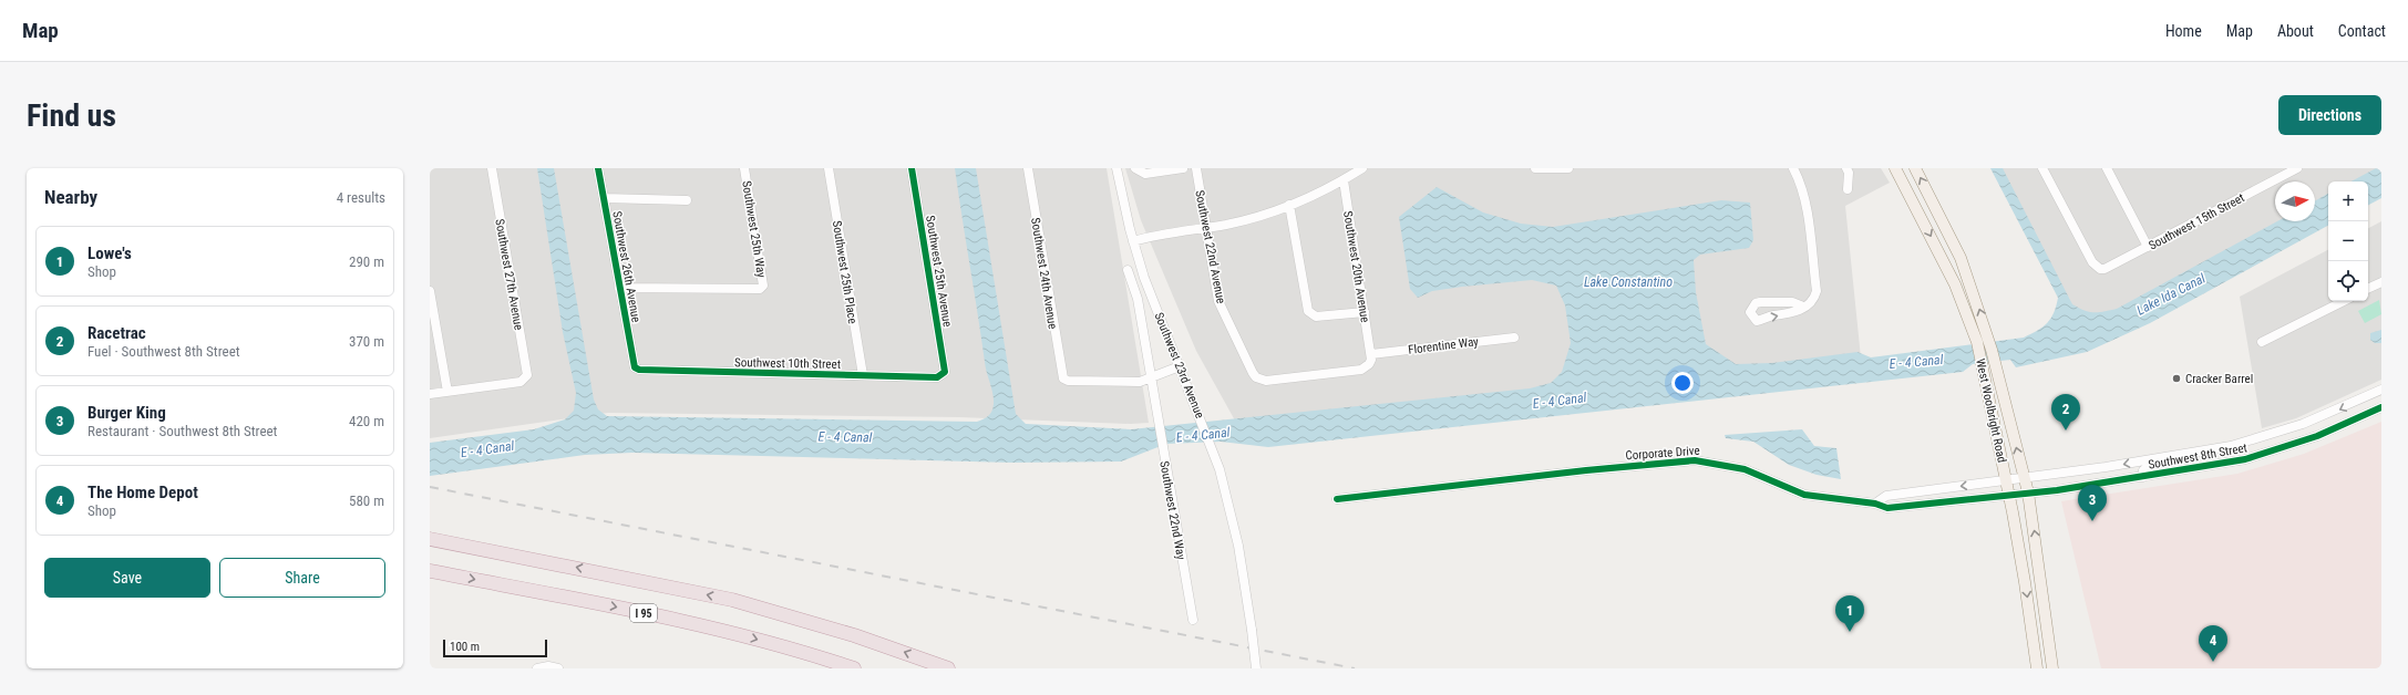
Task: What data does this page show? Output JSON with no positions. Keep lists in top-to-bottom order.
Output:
{
  "streets": {
    "highway": ["I 95"],
    "main road": ["West Woolbright Road"],
    "street": [
      "Southwest 15th Street",
      "Southwest 25th Way",
      "Southwest 22nd Avenue",
      "Southwest 26th Avenue",
      "Southwest 20th Avenue",
      "Southwest 25th Avenue",
      "Southwest 25th Place",
      "Southwest 24th Avenue",
      "Southwest 27th Avenue",
      "Florentine Way",
      "Southwest 10th Street",
      "Southwest 23rd Avenue",
      "Corporate Drive",
      "Southwest 8th Street",
      "Southwest 22nd Way"
    ]
  },
  "crossings": [
    ["Southwest 25th Way", "Southwest 26th Avenue"],
    ["Southwest 22nd Avenue", "Southwest 20th Avenue"],
    ["Southwest 22nd Avenue", "Florentine Way"],
    ["Southwest 26th Avenue", "Southwest 10th Street"],
    ["Southwest 20th Avenue", "Florentine Way"],
    ["Southwest 25th Avenue", "Southwest 10th Street"],
    ["Southwest 25th Place", "Southwest 10th Street"],
    ["Southwest 24th Avenue", "Southwest 22nd Way"],
    ["West Woolbright Road", "Corporate Drive"],
    ["West Woolbright Road", "Southwest 8th Street"],
    ["Corporate Drive", "Southwest 8th Street"]
  ],
  "water": ["Lake Constantino", "Lake Ida Canal", "E - 4 Canal"],
  "places": ["Cracker Barrel"],
  "scale_bar": "100 m",
  "north": "right",
  "page": {
    "header": "Map",
    "nav": [
      "Home",
      "Map",
      "About",
      "Contact"
    ],
    "buttons": [
      "Directions",
      ["Save", "Share"]
    ],
    "title": "Find us",
    "heading": ["Nearby", "4 results"],
    "map_buttons": ["+", "−"],
    "list": [
      {
        "mark": "1",
        "name": "Lowe's",
        "note": "Shop",
        "value": "290 m"
      },
      {
        "mark": "2",
        "name": "Racetrac",
        "note": "Fuel · Southwest 8th Street",
        "value": "370 m"
      },
      {
        "mark": "3",
        "name": "Burger King",
        "note": "Restaurant · Southwest 8th Street",
        "value": "420 m"
      },
      {
        "mark": "4",
        "name": "The Home Depot",
        "note": "Shop",
        "value": "580 m"
      }
    ],
    "pins": [
      "2",
      "3",
      "1",
      "4"
    ],
    "scale": "100 m"
  }
}
